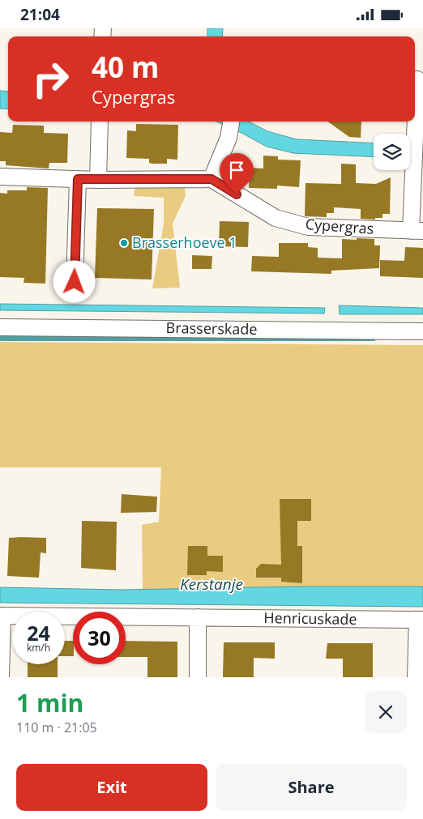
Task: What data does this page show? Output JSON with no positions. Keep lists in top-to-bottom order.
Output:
{
  "streets": {
    "street": ["Cypergras", "Brasserskade", "Henricuskade"]
  },
  "water": ["Kerstanje"],
  "places": ["Brasserhoeve 1"],
  "page": {
    "status": "21:04",
    "turn": ["40 m", "Cypergras"],
    "speed": "24 km/h",
    "limit": "30",
    "heading": ["1 min", "110 m · 21:05"],
    "buttons": ["Exit", "Share"]
  }
}
